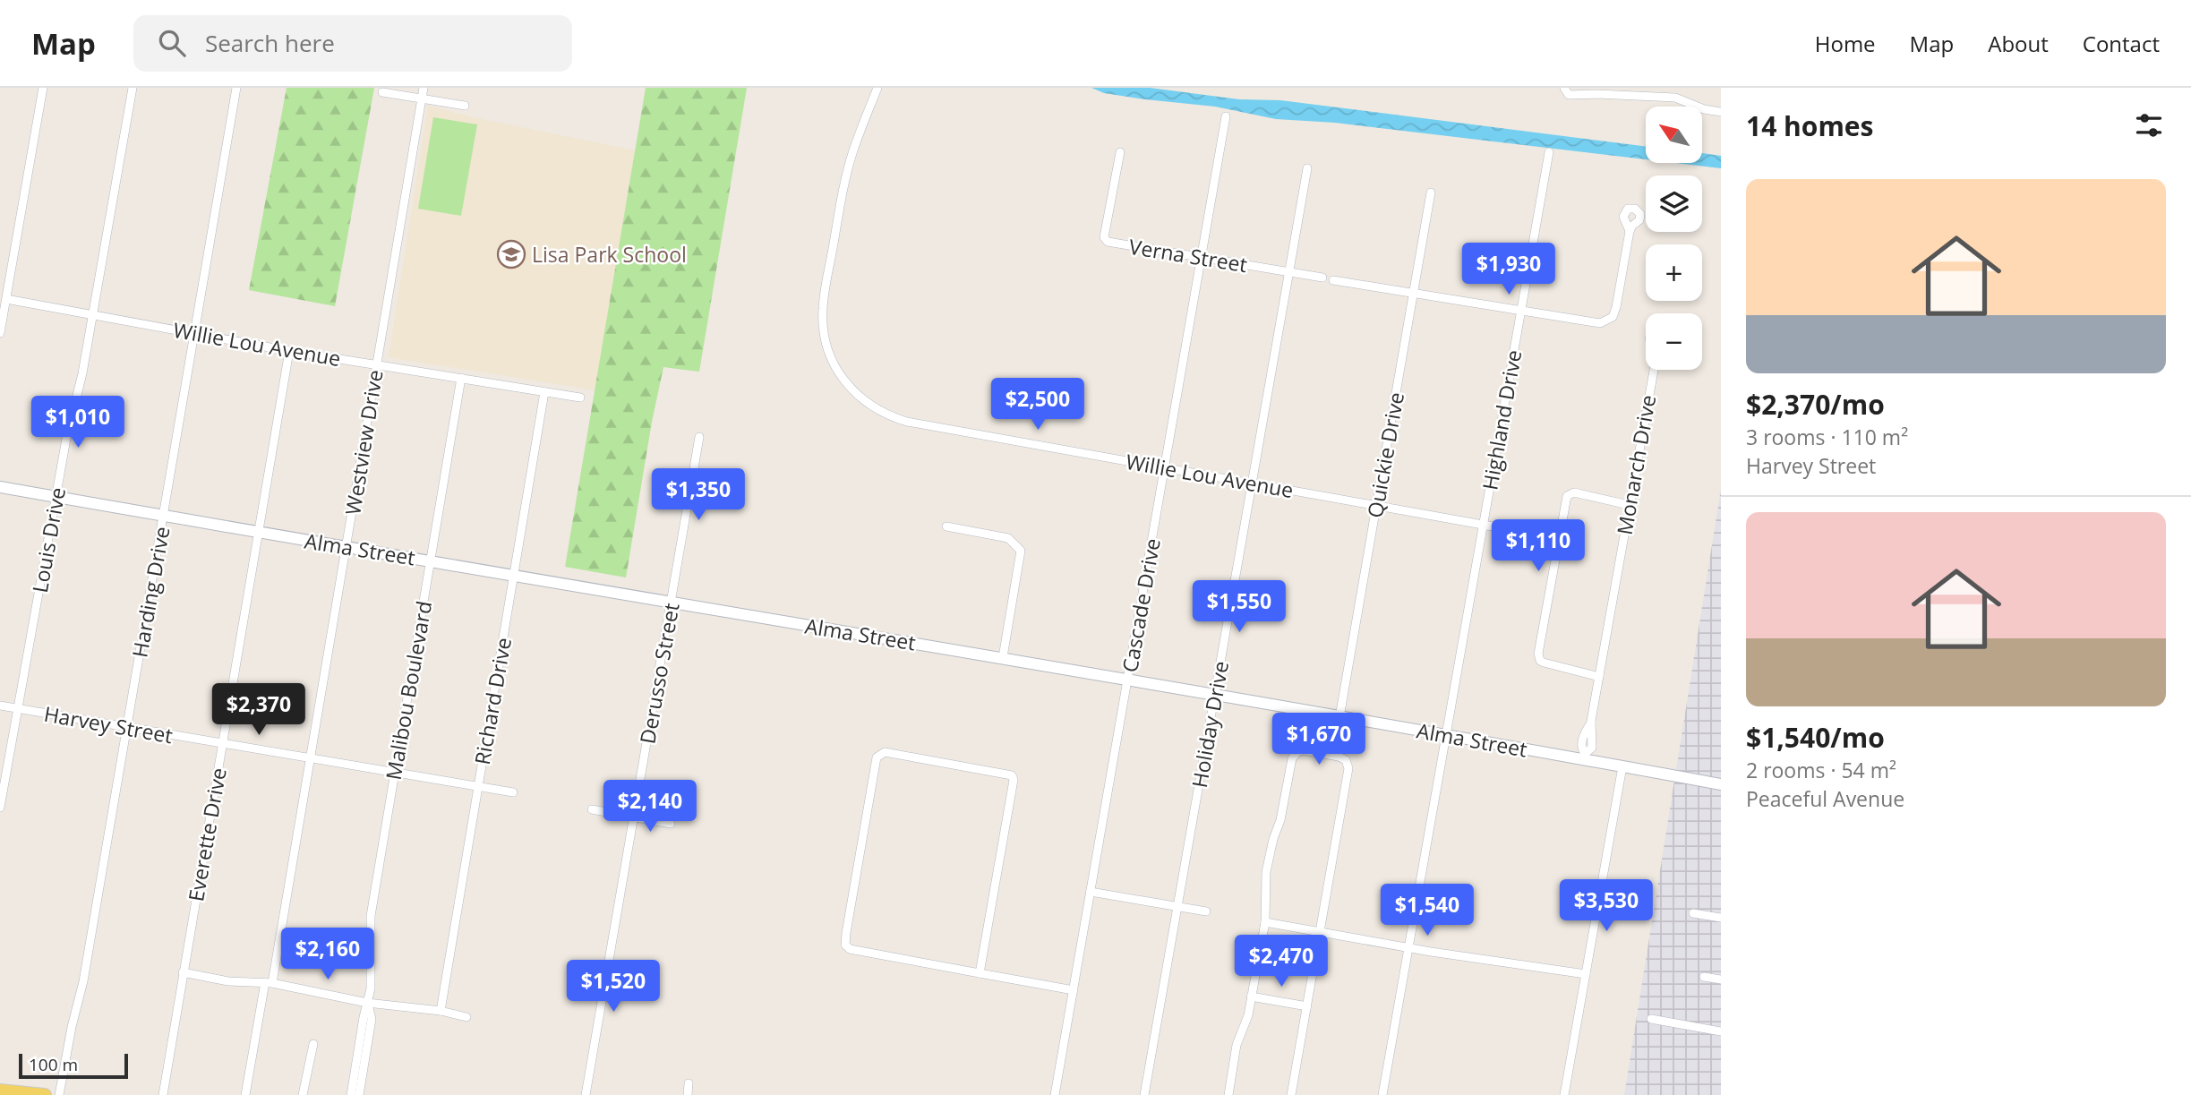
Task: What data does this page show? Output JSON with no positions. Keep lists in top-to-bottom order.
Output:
{
  "streets": {
    "street": [
      "Verna Street",
      "Willie Lou Avenue",
      "Highland Drive",
      "Westview Drive",
      "Quickie Drive",
      "Monarch Drive",
      "Louis Drive",
      "Alma Street",
      "Harding Drive",
      "Cascade Drive",
      "Derusso Street",
      "Malibou Boulevard",
      "Richard Drive",
      "Harvey Street",
      "Holiday Drive",
      "Everette Drive"
    ]
  },
  "crossings": [
    ["Verna Street", "Cascade Drive"],
    ["Verna Street", "Holiday Drive"],
    ["Willie Lou Avenue", "Highland Drive"],
    ["Willie Lou Avenue", "Westview Drive"],
    ["Willie Lou Avenue", "Quickie Drive"],
    ["Willie Lou Avenue", "Louis Drive"],
    ["Willie Lou Avenue", "Harding Drive"],
    ["Willie Lou Avenue", "Cascade Drive"],
    ["Willie Lou Avenue", "Malibou Boulevard"],
    ["Willie Lou Avenue", "Richard Drive"],
    ["Willie Lou Avenue", "Holiday Drive"],
    ["Willie Lou Avenue", "Everette Drive"],
    ["Highland Drive", "Alma Street"],
    ["Westview Drive", "Alma Street"],
    ["Westview Drive", "Harvey Street"],
    ["Quickie Drive", "Alma Street"],
    ["Monarch Drive", "Alma Street"],
    ["Louis Drive", "Alma Street"],
    ["Louis Drive", "Harvey Street"],
    ["Alma Street", "Harding Drive"],
    ["Alma Street", "Cascade Drive"],
    ["Alma Street", "Derusso Street"],
    ["Alma Street", "Malibou Boulevard"],
    ["Alma Street", "Richard Drive"],
    ["Alma Street", "Holiday Drive"],
    ["Alma Street", "Everette Drive"],
    ["Harding Drive", "Harvey Street"],
    ["Malibou Boulevard", "Harvey Street"],
    ["Richard Drive", "Harvey Street"],
    ["Harvey Street", "Everette Drive"]
  ],
  "places": {
    "school or university": ["Lisa Park School"]
  },
  "scale_bar": "100 m",
  "north": "top left",
  "page": {
    "header": "Map",
    "search": "Search here",
    "nav": [
      "Home",
      "Map",
      "About",
      "Contact"
    ],
    "heading": "14 homes",
    "map_buttons": ["+", "−"],
    "list": [
      {
        "name": "$2,370/mo",
        "note": "3 rooms · 110 m² · Harvey Street"
      },
      {
        "name": "$1,540/mo",
        "note": "2 rooms · 54 m² · Peaceful Avenue"
      }
    ],
    "price": [
      "$1,930",
      "$2,500",
      "$1,010",
      "$1,350",
      "$1,110",
      "$1,550",
      "$2,370",
      "$1,670",
      "$2,140",
      "$3,530",
      "$1,540",
      "$2,160",
      "$2,470",
      "$1,520"
    ],
    "scale": "100 m"
  }
}
